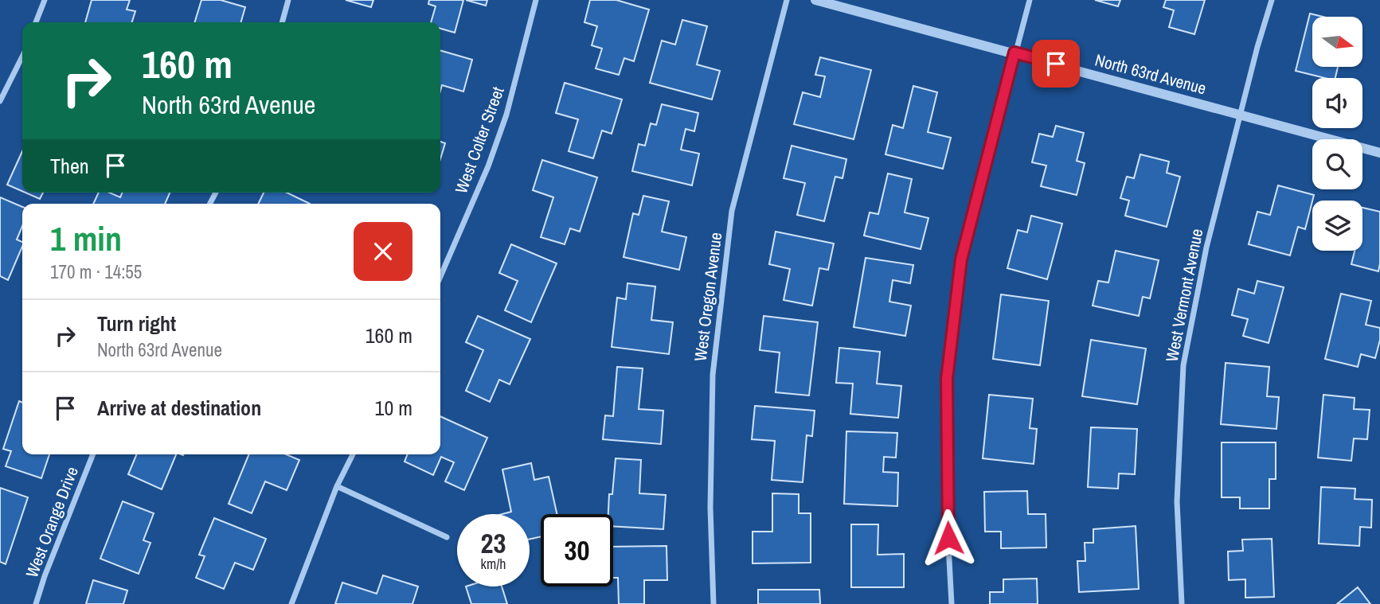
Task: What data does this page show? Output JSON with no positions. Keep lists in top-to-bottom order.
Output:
{
  "streets": {
    "street": [
      "North 63rd Avenue",
      "West Colter Street",
      "West Vermont Avenue",
      "West Oregon Avenue",
      "West Orange Drive"
    ]
  },
  "crossings": [
    ["North 63rd Avenue", "West Vermont Avenue"]
  ],
  "north": "right",
  "page": {
    "turn": ["160 m", "North 63rd Avenue"],
    "then": "Then",
    "heading": ["1 min", "170 m · 14:55"],
    "list": [
      {
        "name": "Turn right",
        "note": "North 63rd Avenue",
        "value": "160 m"
      },
      {
        "name": "Arrive at destination",
        "value": "10 m"
      }
    ],
    "speed": "23 km/h",
    "limit": "30"
  }
}
